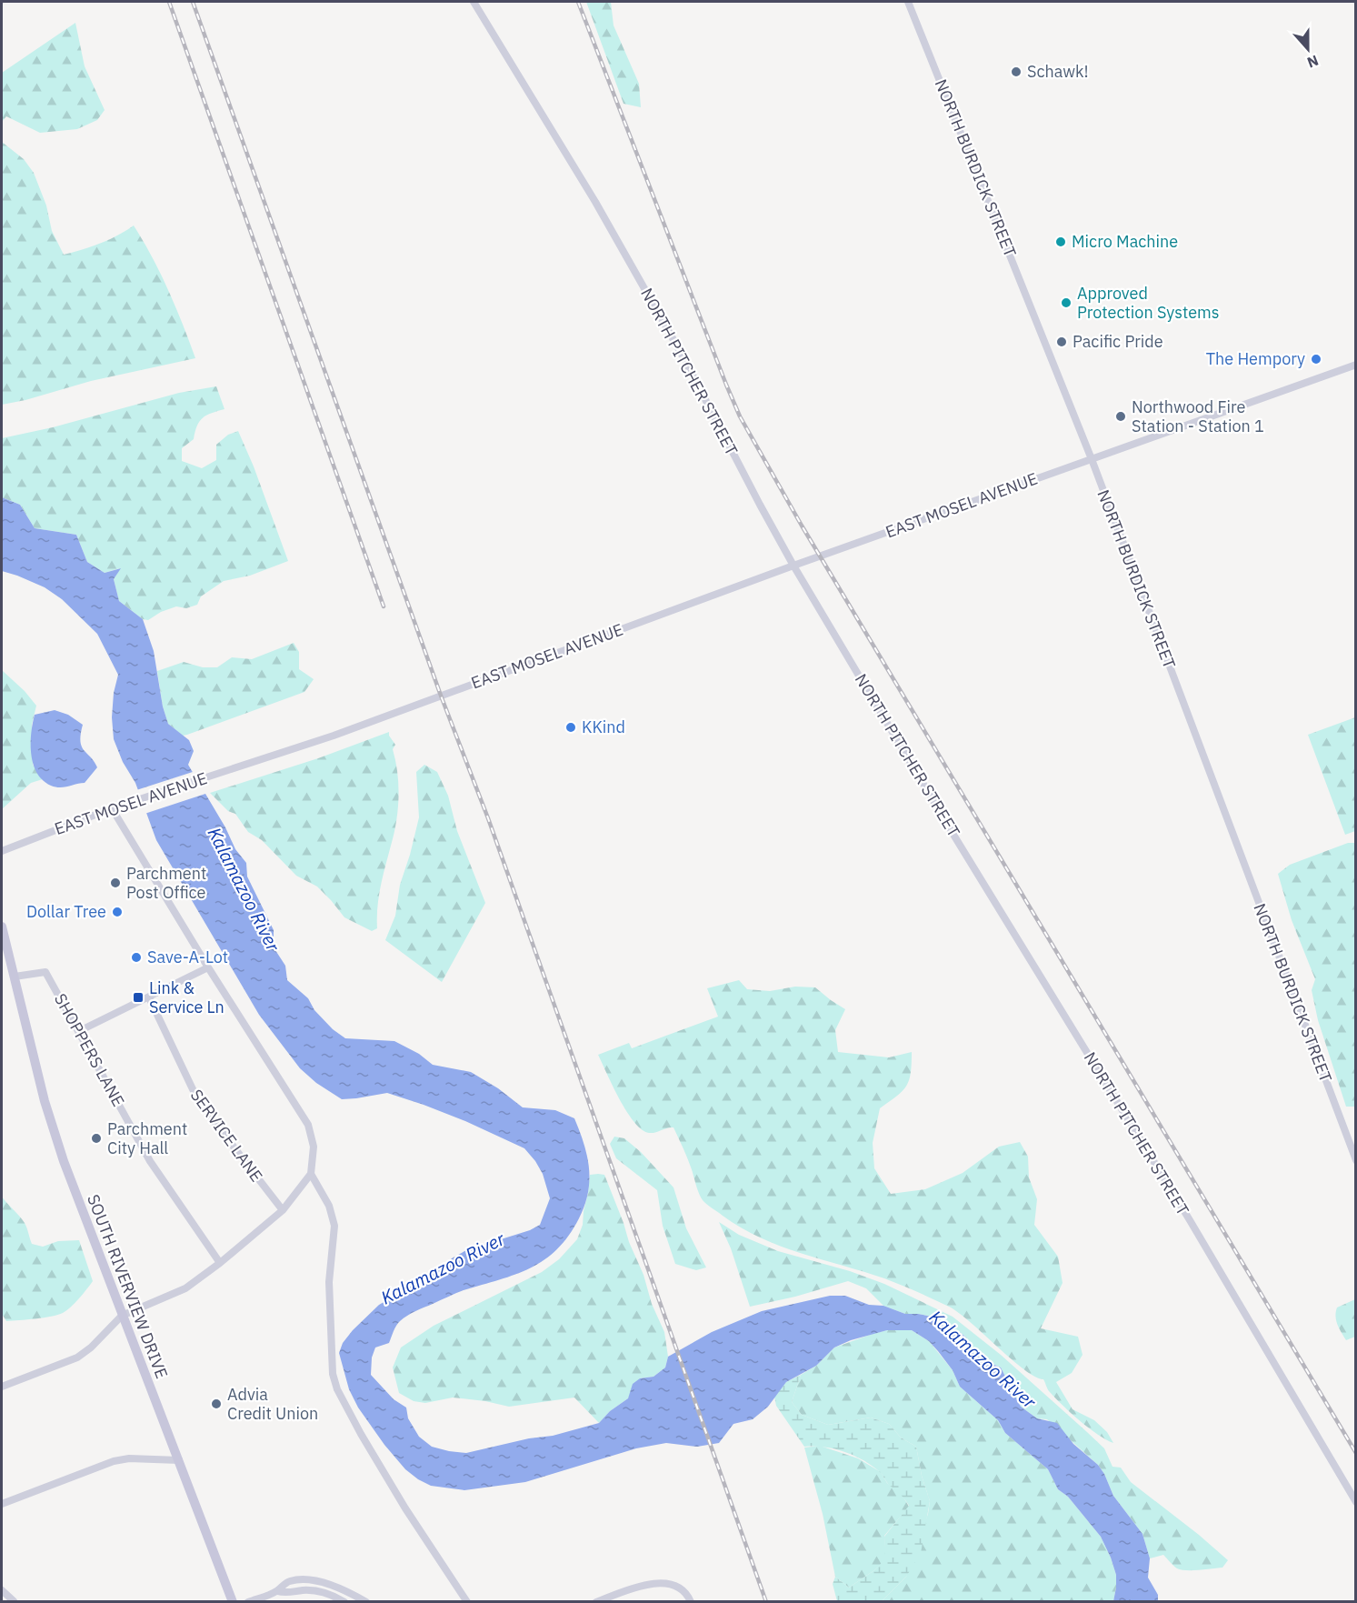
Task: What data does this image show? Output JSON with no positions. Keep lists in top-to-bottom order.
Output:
{
  "streets": {
    "street": [
      "NORTH BURDICK STREET",
      "NORTH PITCHER STREET",
      "EAST MOSEL AVENUE",
      "SHOPPERS LANE",
      "SERVICE LANE",
      "SOUTH RIVERVIEW DRIVE"
    ]
  },
  "crossings": [
    ["NORTH BURDICK STREET", "EAST MOSEL AVENUE"],
    ["NORTH PITCHER STREET", "EAST MOSEL AVENUE"],
    ["SHOPPERS LANE", "SOUTH RIVERVIEW DRIVE"]
  ],
  "water": ["Kalamazoo River"],
  "places": {
    "other": [
      "Schawk!",
      "Micro Machine",
      "Approved Protection Systems",
      "Pacific Pride",
      "The Hempory",
      "Northwood Fire Station - Station 1",
      "KKind",
      "Parchment Post Office",
      "Dollar Tree",
      "Save-A-Lot",
      "Parchment City Hall",
      "Advia Credit Union"
    ],
    "transit": ["Link & Service Ln"]
  },
  "north": "bottom"
}
